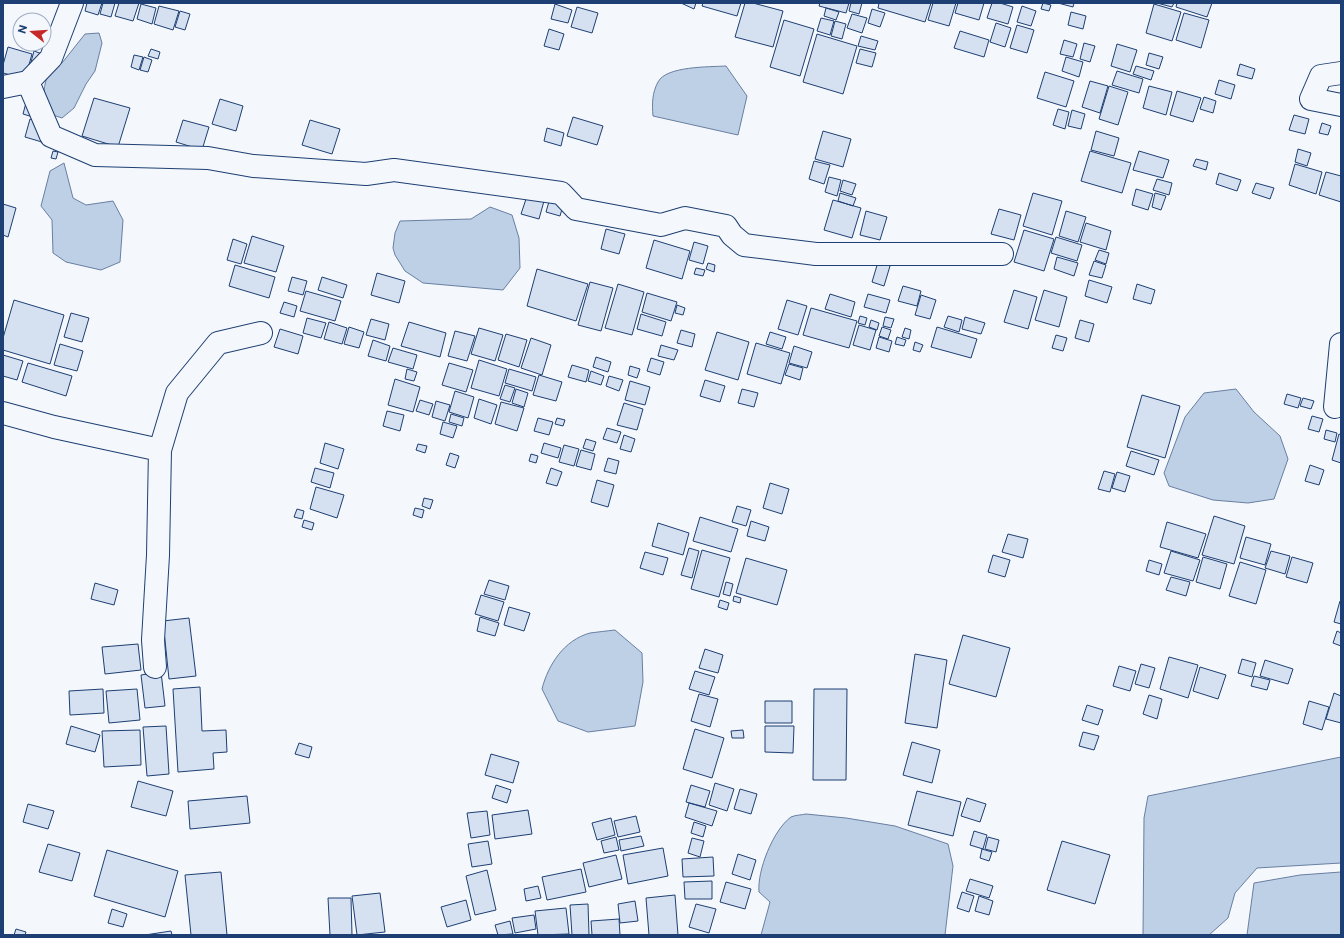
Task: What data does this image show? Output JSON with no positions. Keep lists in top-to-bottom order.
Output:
{
  "north": "left"
}
